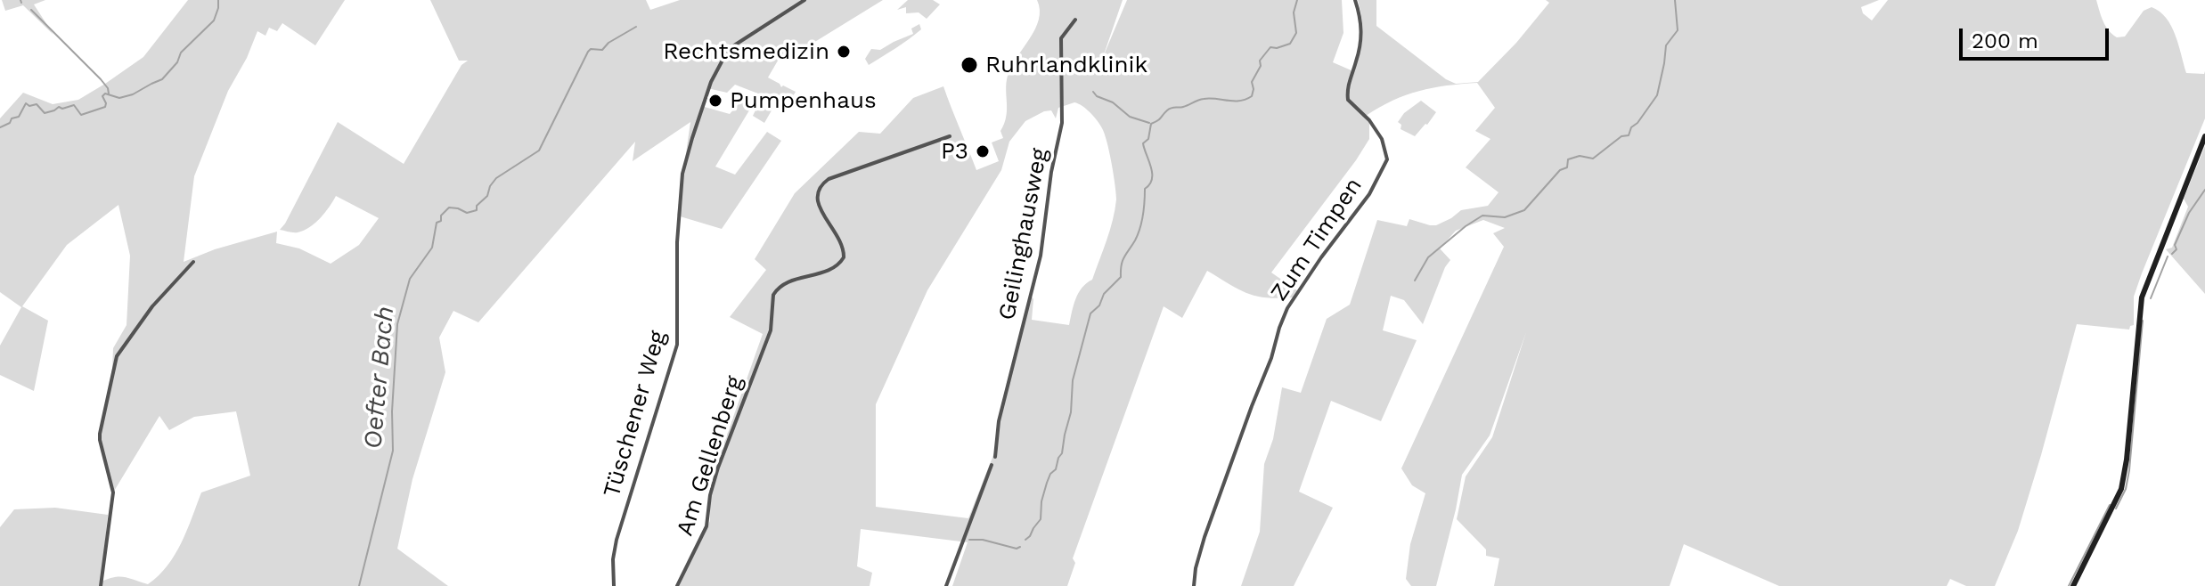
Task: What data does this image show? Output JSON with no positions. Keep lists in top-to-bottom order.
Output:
{
  "streets": {
    "street": [
      "Geilinghausweg",
      "Zum Timpen",
      "Tüschener Weg",
      "Am Gellenberg"
    ]
  },
  "water": ["Oefter Bach"],
  "places": [
    "Rechtsmedizin",
    "Ruhrlandklinik",
    "Pumpenhaus",
    "P3"
  ],
  "scale_bar": "200 m"
}
